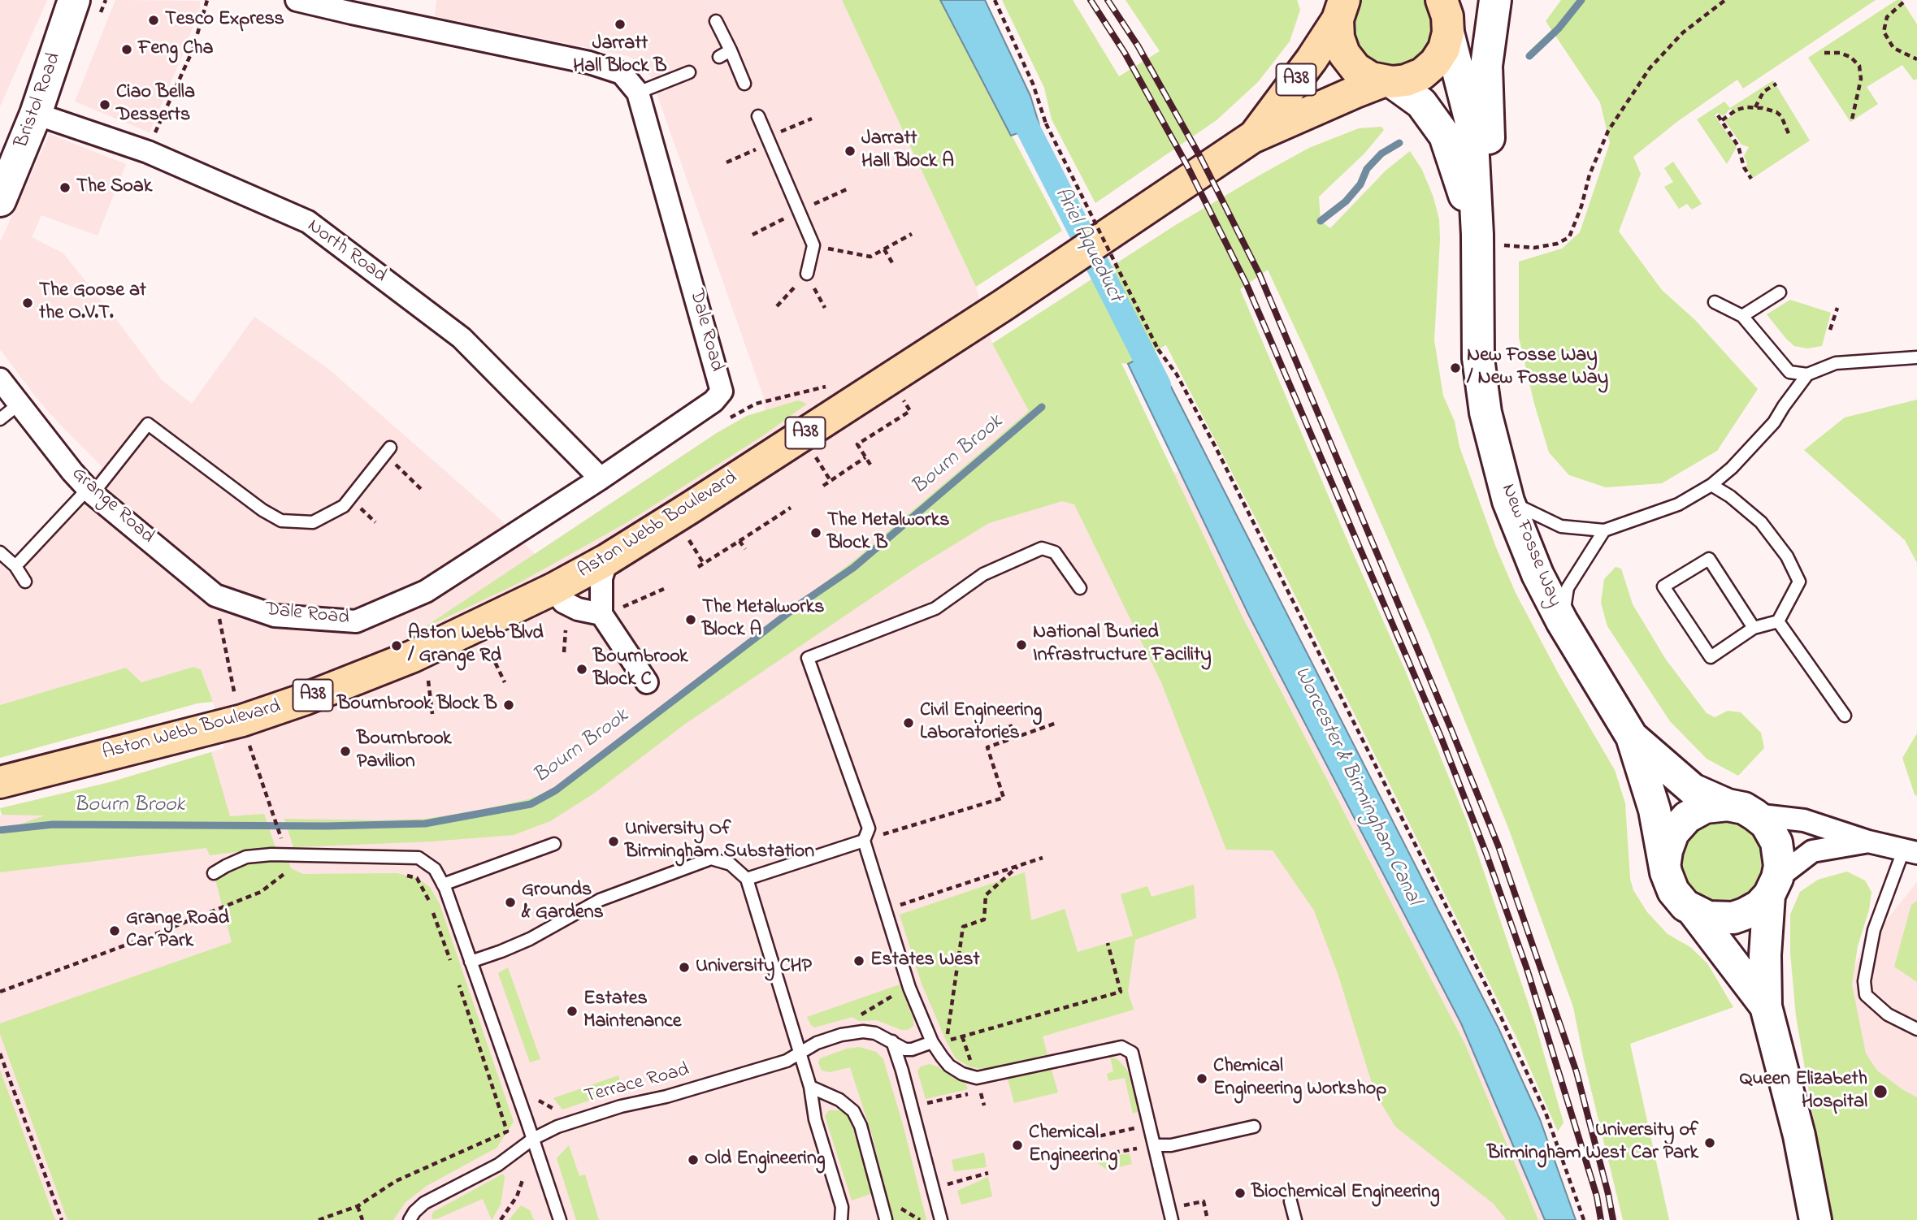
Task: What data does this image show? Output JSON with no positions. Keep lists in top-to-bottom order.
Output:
{
  "streets": {
    "highway": ["A38", "Aston Webb Boulevard"],
    "street": [
      "Bristol Road",
      "North Road",
      "Dale Road",
      "Grange Road",
      "New Fosse Way"
    ],
    "lane": ["Terrace Road"]
  },
  "crossings": [
    ["A38", "Aston Webb Boulevard"],
    ["A38", "New Fosse Way"],
    ["Bristol Road", "North Road"],
    ["North Road", "Dale Road"],
    ["Dale Road", "Grange Road"],
    ["Aston Webb Boulevard", "New Fosse Way"]
  ],
  "water": ["Ariel Aqueduct", "Bourn Brook", "Worcester & Birmingham Canal"],
  "places": [
    "Tesco Express",
    "Jarratt Hall Block B",
    "Feng Cha",
    "Ciao Bella Desserts",
    "Jarratt Hall Block A",
    "The Soak",
    "The Goose at the O.V.T.",
    "New Fosse Way / New Fosse Way",
    "The Metalworks Block B",
    "The Metalworks Block A",
    "National Buried Infrastructure Facility",
    "Aston Webb Blvd / Grange Rd",
    "Bournbrook Block C",
    "Bournbrook Block B",
    "Civil Engineering Laboratories",
    "Bournbrook Pavilion",
    "University Of Birmingham Substation",
    "Grounds & Gardens",
    "Grange Road Car Park",
    "Estates West",
    "University CHP",
    "Estates Maintenance",
    "Chemical Engineering Workshop",
    "Queen Elizabeth Hospital",
    "University of Birmingham West Car Park",
    "Chemical Engineering",
    "Old Engineering",
    "Biochemical Engineering"
  ]
}
